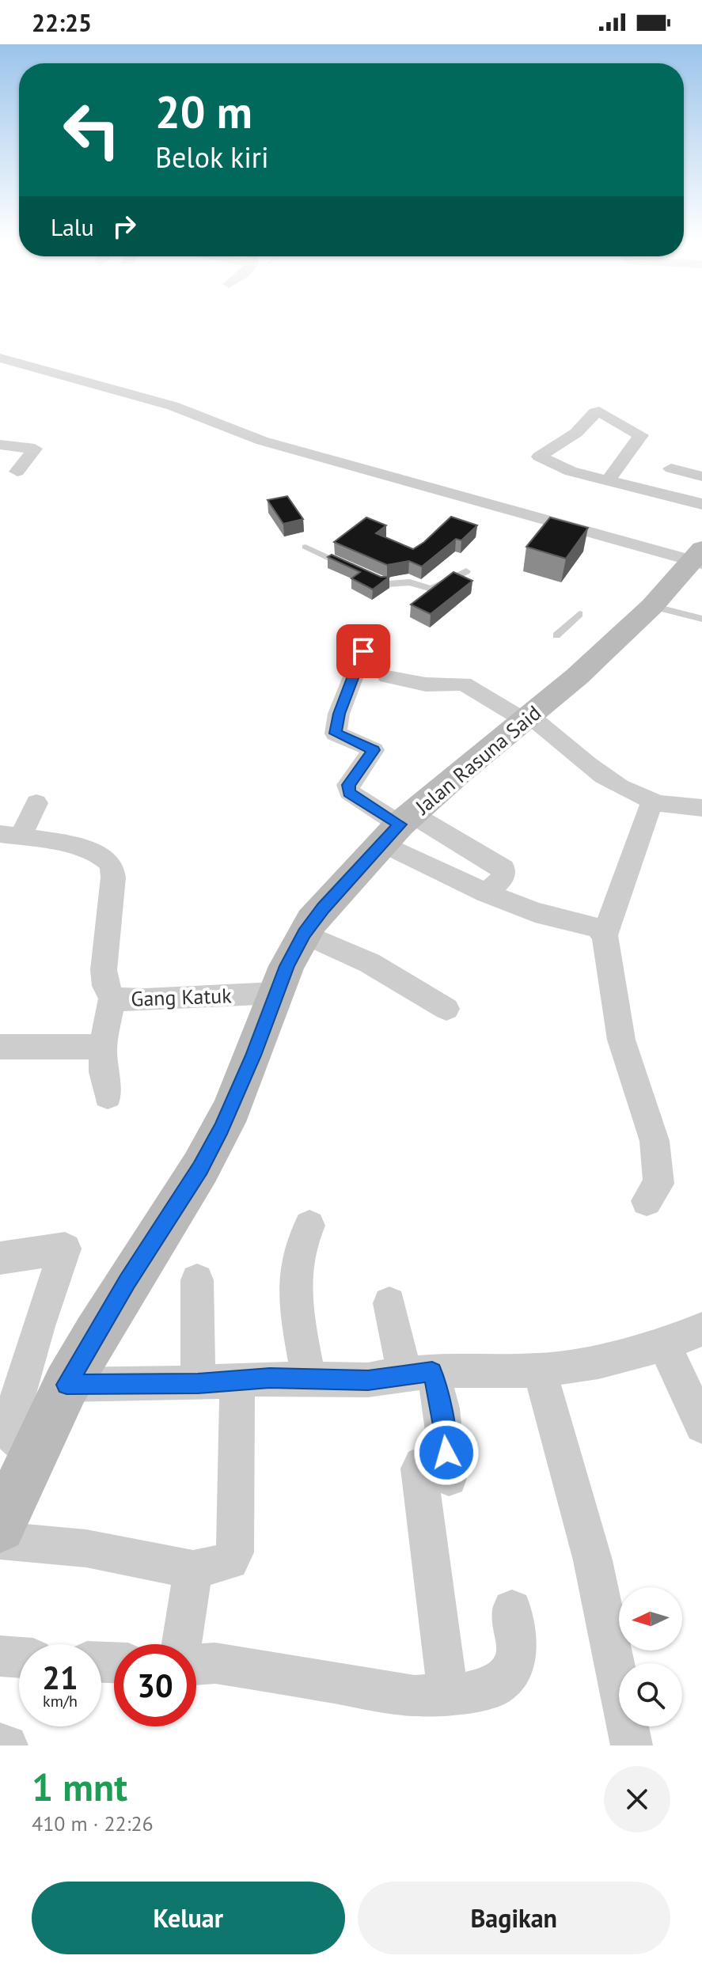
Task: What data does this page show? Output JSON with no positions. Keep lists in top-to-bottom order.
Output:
{
  "streets": {
    "main road": ["Jalan Rasuna Said"],
    "street": ["Gang Katuk"]
  },
  "crossings": [
    ["Jalan Rasuna Said", "Gang Katuk"]
  ],
  "north": "left",
  "page": {
    "status": "22:25",
    "turn": ["20 m", "Belok kiri"],
    "then": "Lalu",
    "speed": "21 km/h",
    "limit": "30",
    "heading": ["1 mnt", "410 m · 22:26"],
    "buttons": ["Keluar", "Bagikan"]
  }
}
